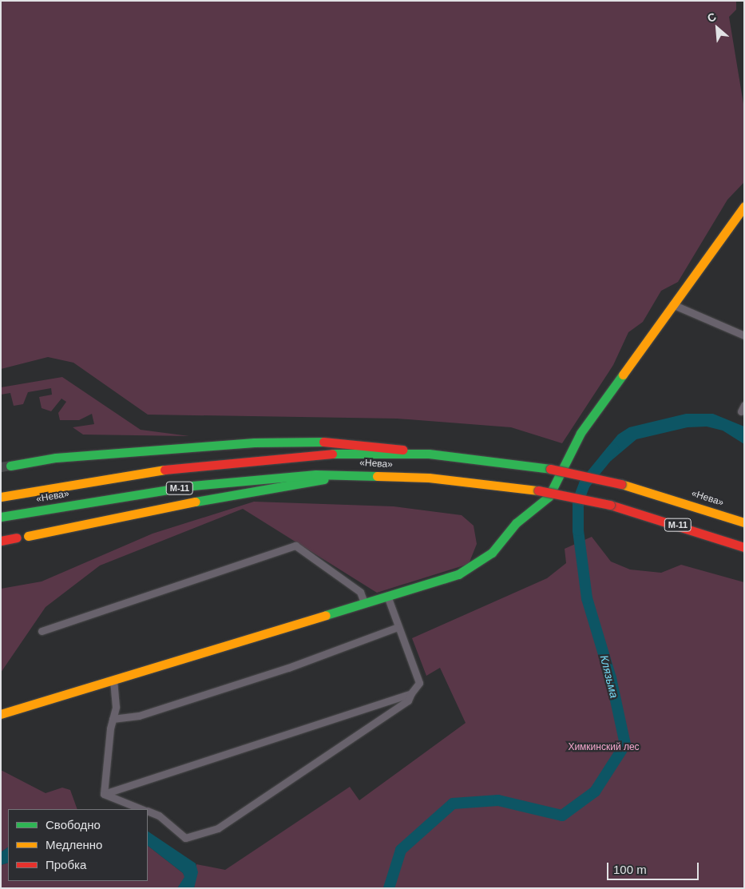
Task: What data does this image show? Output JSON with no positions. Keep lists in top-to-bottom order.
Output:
{
  "streets": {
    "main road": ["«Нева»", "М-11"]
  },
  "crossings": [
    ["«Нева»", "М-11"]
  ],
  "water": ["Клязьма"],
  "parks": ["Химкинский лес"],
  "legend": ["Свободно", "Медленно", "Пробка"],
  "scale_bar": "100 m",
  "north": "top left"
}
